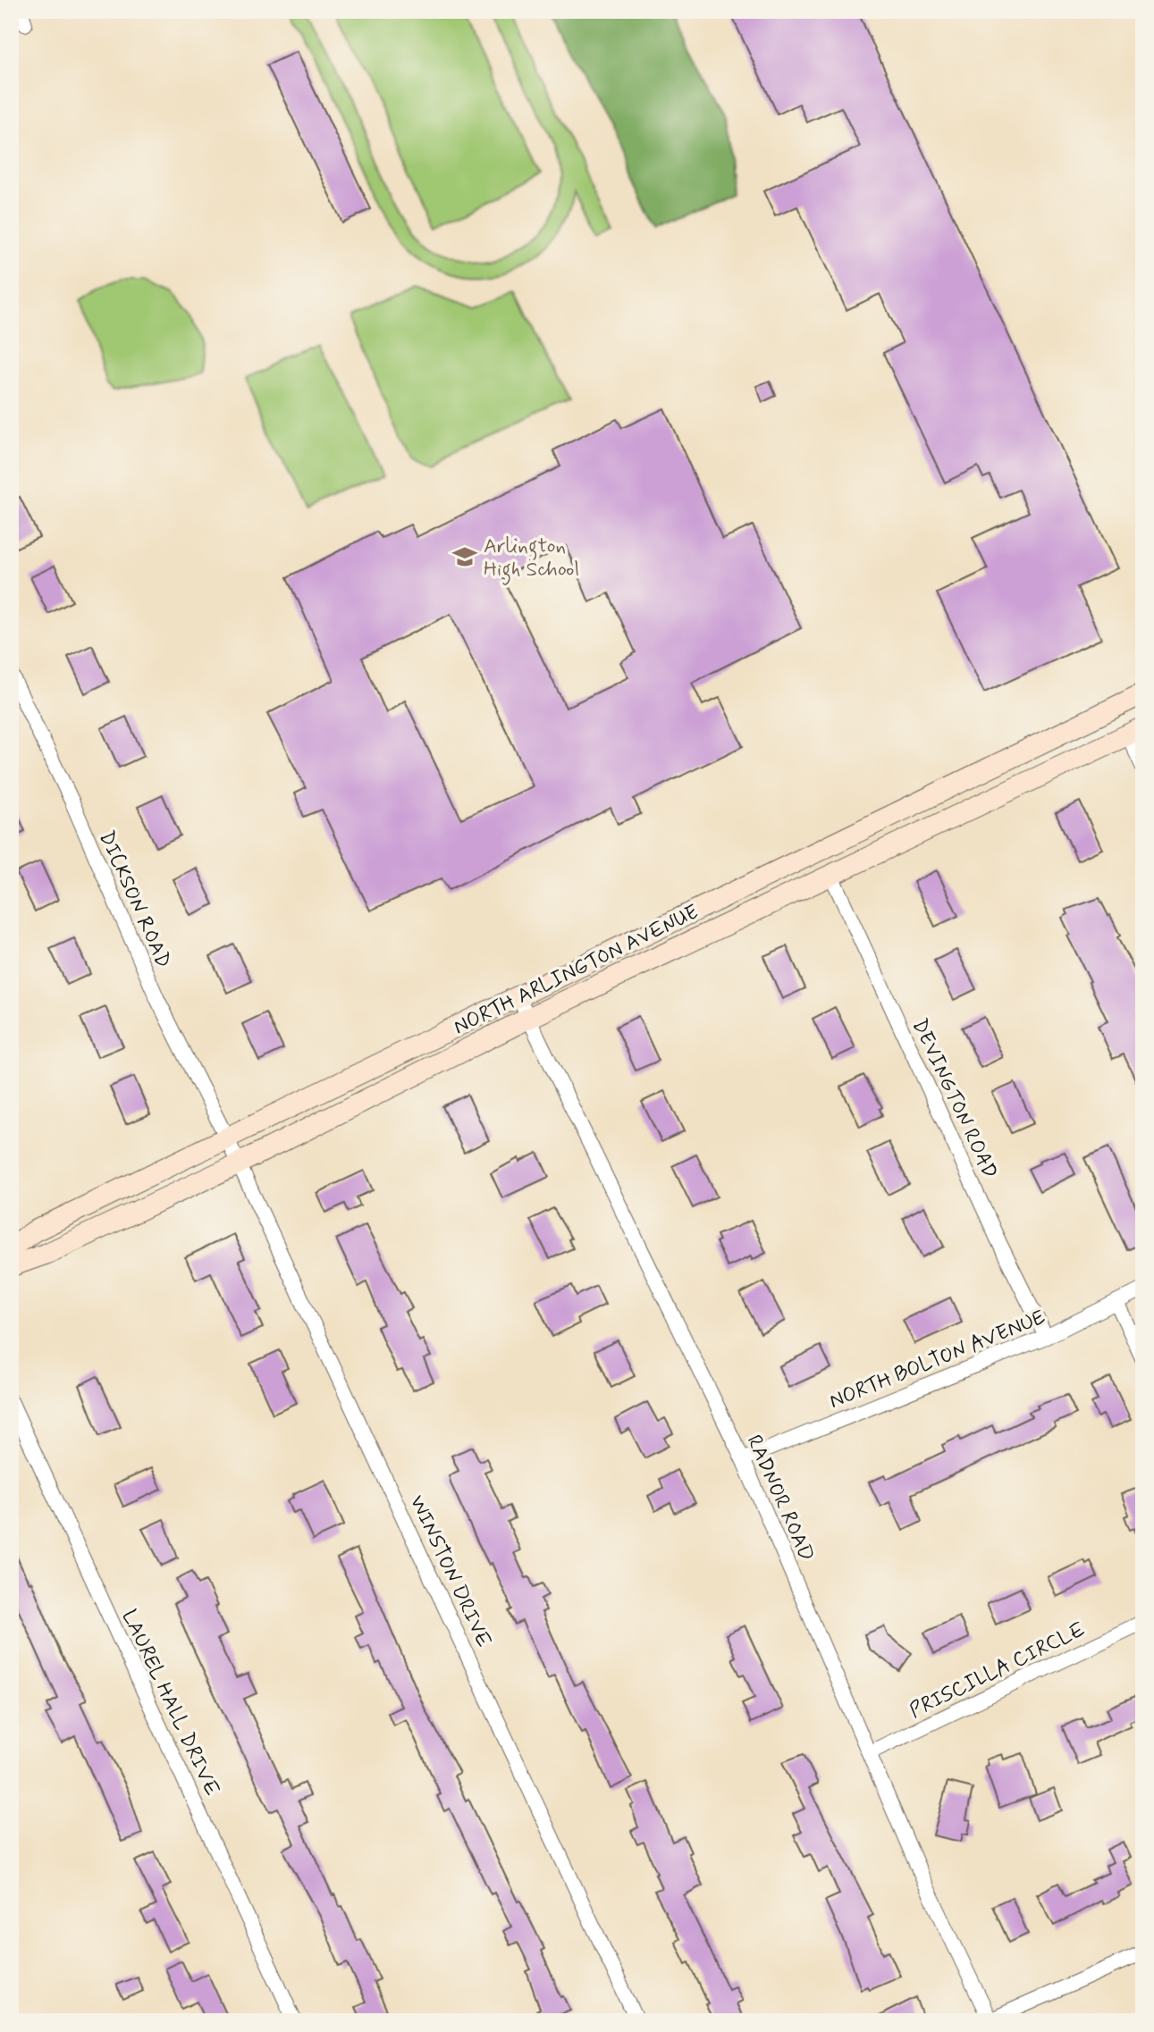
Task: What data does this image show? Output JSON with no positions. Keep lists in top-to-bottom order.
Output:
{
  "streets": {
    "main road": ["NORTH ARLINGTON AVENUE"],
    "street": [
      "DICKSON ROAD",
      "DEVINGTON ROAD",
      "NORTH BOLTON AVENUE",
      "RADNOR ROAD",
      "WINSTON DRIVE",
      "PRISCILLA CIRCLE",
      "LAUREL HALL DRIVE"
    ]
  },
  "crossings": [
    ["DICKSON ROAD", "NORTH ARLINGTON AVENUE"],
    ["DICKSON ROAD", "WINSTON DRIVE"],
    ["NORTH ARLINGTON AVENUE", "DEVINGTON ROAD"],
    ["NORTH ARLINGTON AVENUE", "RADNOR ROAD"],
    ["NORTH ARLINGTON AVENUE", "WINSTON DRIVE"],
    ["DEVINGTON ROAD", "NORTH BOLTON AVENUE"],
    ["NORTH BOLTON AVENUE", "RADNOR ROAD"],
    ["RADNOR ROAD", "PRISCILLA CIRCLE"]
  ],
  "places": {
    "school or university": ["Arlington High School"]
  }
}
